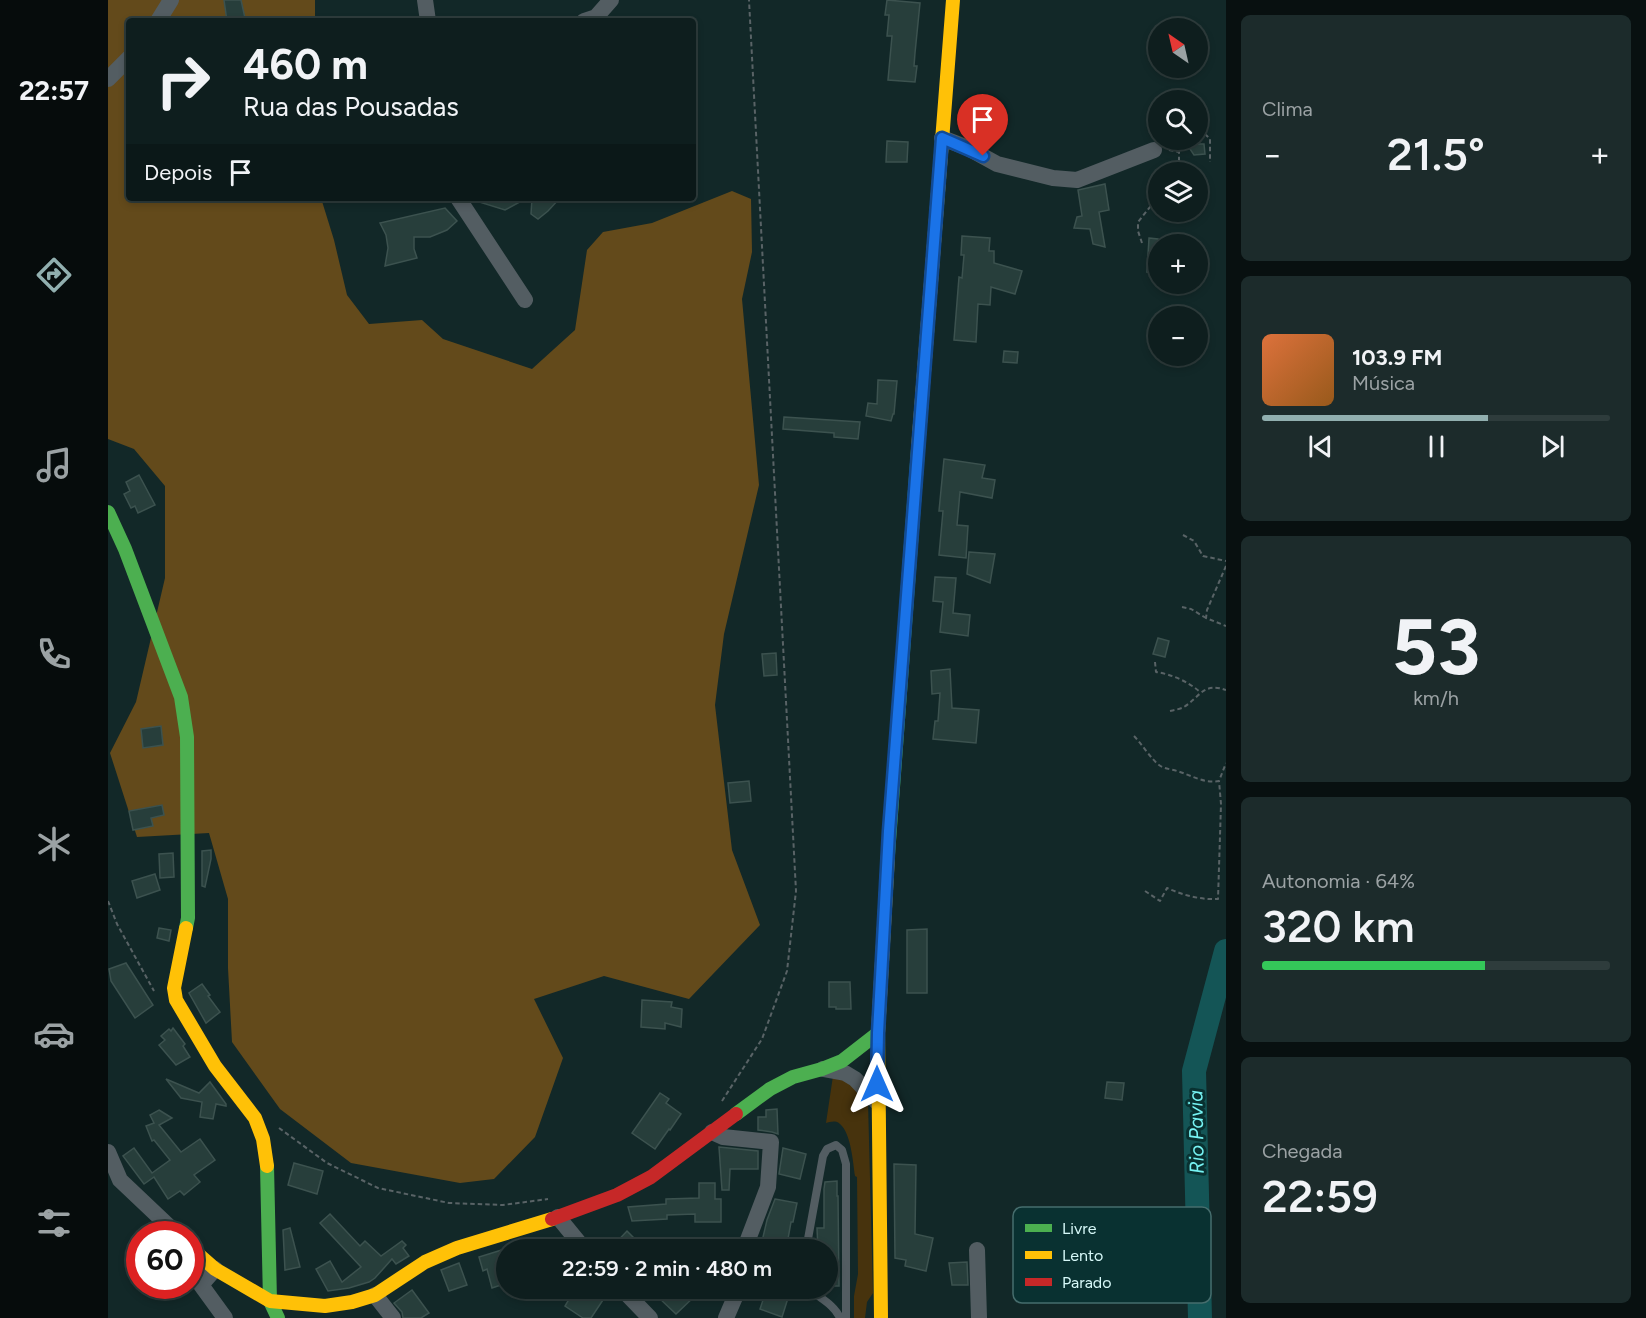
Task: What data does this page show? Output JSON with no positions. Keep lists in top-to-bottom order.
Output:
{
  "water": ["Rio Pavia"],
  "legend": ["Livre", "Lento", "Parado"],
  "north": "top left",
  "page": {
    "tabs": "22:57",
    "tile": [
      "Clima",
      ["53", "km/h"],
      ["Autonomia · 64%", "320 km"],
      ["Chegada", "22:59"]
    ],
    "map_buttons": ["+", "−"],
    "turn": ["460 m", "Rua das Pousadas"],
    "heat": ["−", "21.5°", "+"],
    "then": "Depois",
    "song": ["103.9 FM", "Música"],
    "limit": "60",
    "trip": "22:59 · 2 min · 480 m"
  }
}
